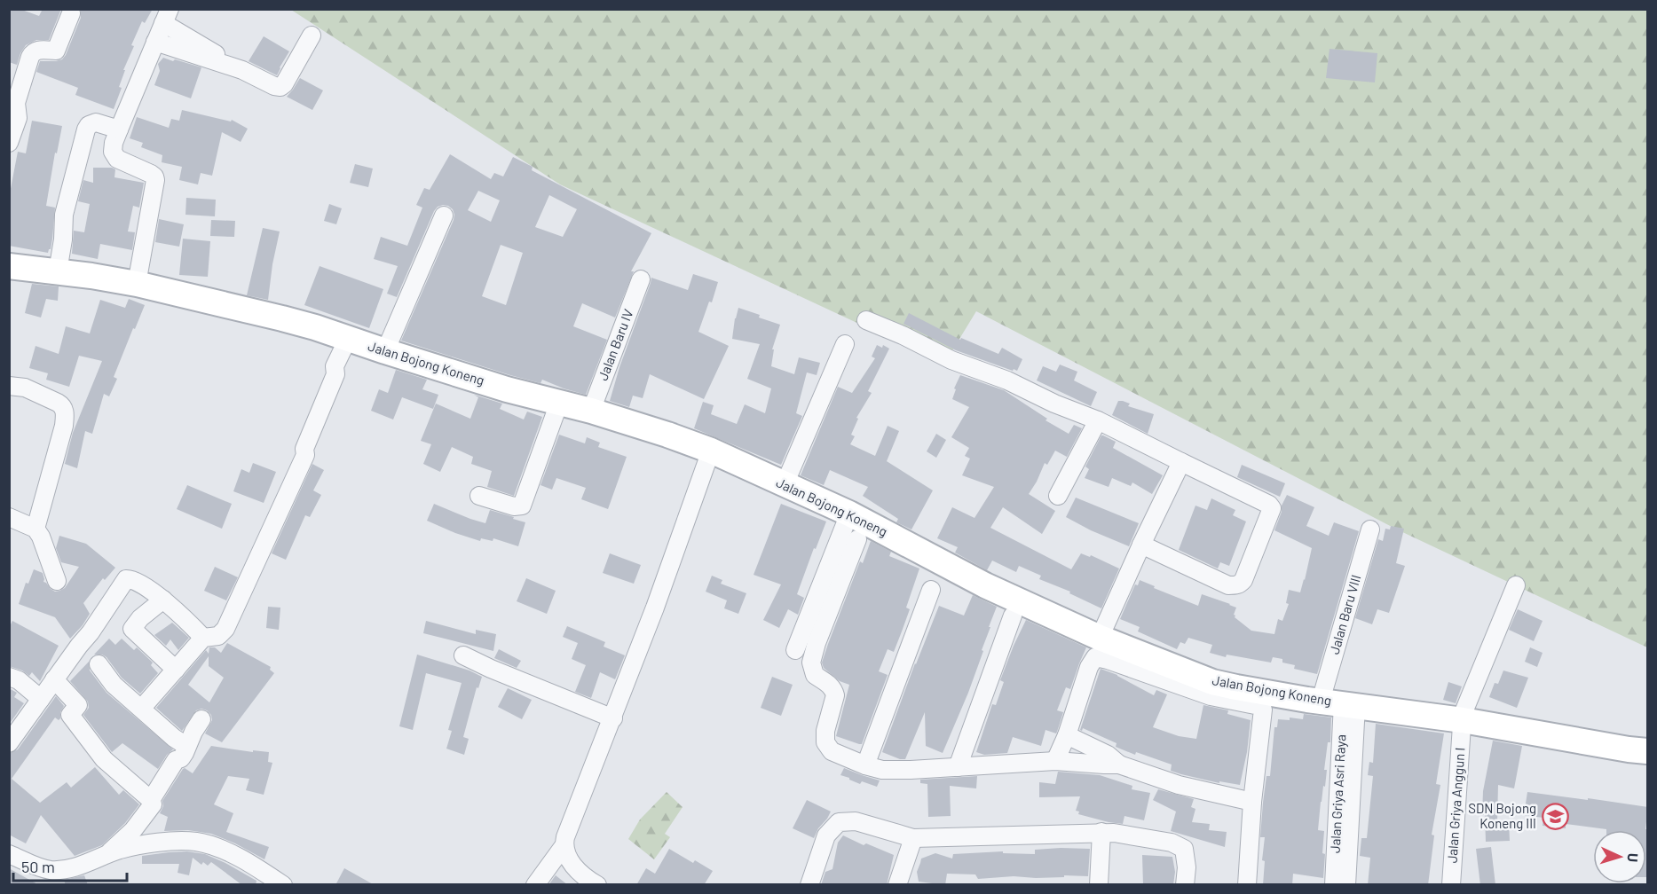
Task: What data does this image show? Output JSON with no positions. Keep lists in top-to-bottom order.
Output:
{
  "streets": {
    "street": [
      "Jalan Baru IV",
      "Jalan Bojong Koneng",
      "Jalan Baru VIII",
      "Jalan Griya Asri Raya",
      "Jalan Griya Anggun I"
    ]
  },
  "crossings": [
    ["Jalan Baru IV", "Jalan Bojong Koneng"],
    ["Jalan Bojong Koneng", "Jalan Baru VIII"],
    ["Jalan Bojong Koneng", "Jalan Griya Asri Raya"],
    ["Jalan Bojong Koneng", "Jalan Griya Anggun I"],
    ["Jalan Baru VIII", "Jalan Griya Asri Raya"]
  ],
  "places": {
    "school or university": ["SDN Bojong Koneng III"]
  },
  "scale_bar": "50 m",
  "north": "right"
}
